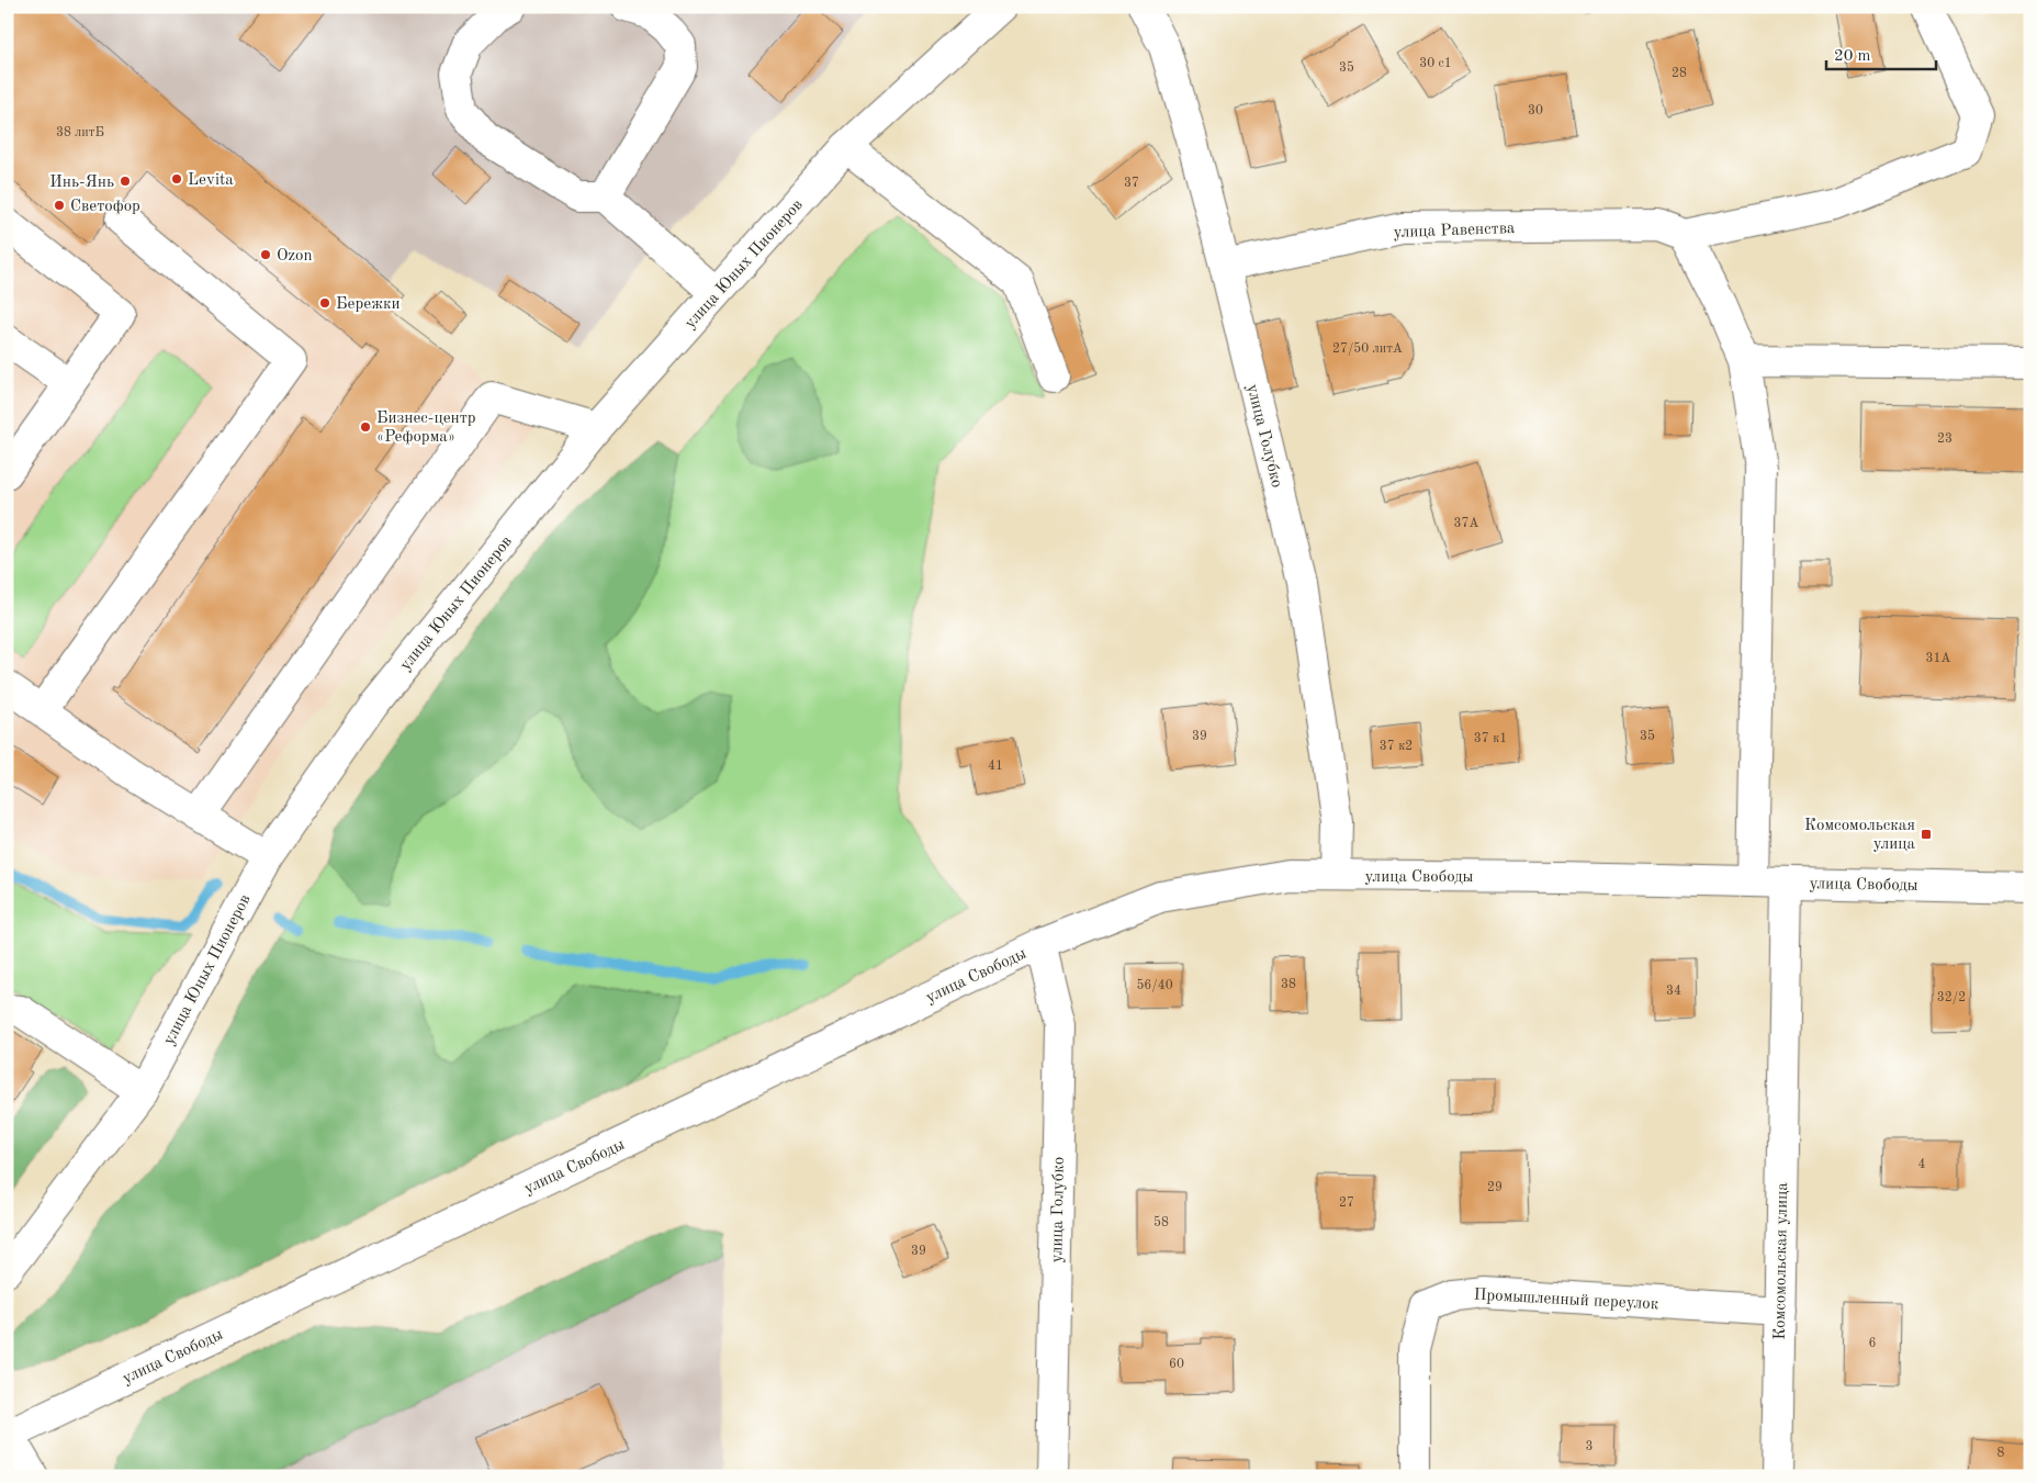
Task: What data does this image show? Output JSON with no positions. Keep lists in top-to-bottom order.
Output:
{
  "streets": {
    "street": [
      "улица Равенства",
      "улица Юных Пионеров",
      "улица Голубко",
      "улица Свободы",
      "Комсомольская улица",
      "Промышленный переулок"
    ]
  },
  "crossings": [
    ["улица Равенства", "улица Голубко"],
    ["улица Голубко", "улица Свободы"],
    ["улица Свободы", "Комсомольская улица"],
    ["Комсомольская улица", "Промышленный переулок"]
  ],
  "places": {
    "other": [
      "Levita",
      "Инь-Янь",
      "Светофор",
      "Ozon",
      "Бережки",
      "Бизнес-центр «Реформа»"
    ],
    "transit": ["Комсомольская улица"]
  },
  "house_numbers": [
    "30 с1",
    "35",
    "28",
    "30",
    "38 литБ",
    "37",
    "27/50 литА",
    "23",
    "37А",
    "31А",
    "39",
    "35",
    "37 к1",
    "37 к2",
    "41",
    "38",
    "56/40",
    "34",
    "32/2",
    "4",
    "29",
    "27",
    "58",
    "39",
    "6",
    "60",
    "3",
    "8"
  ],
  "scale_bar": "20 m"
}
